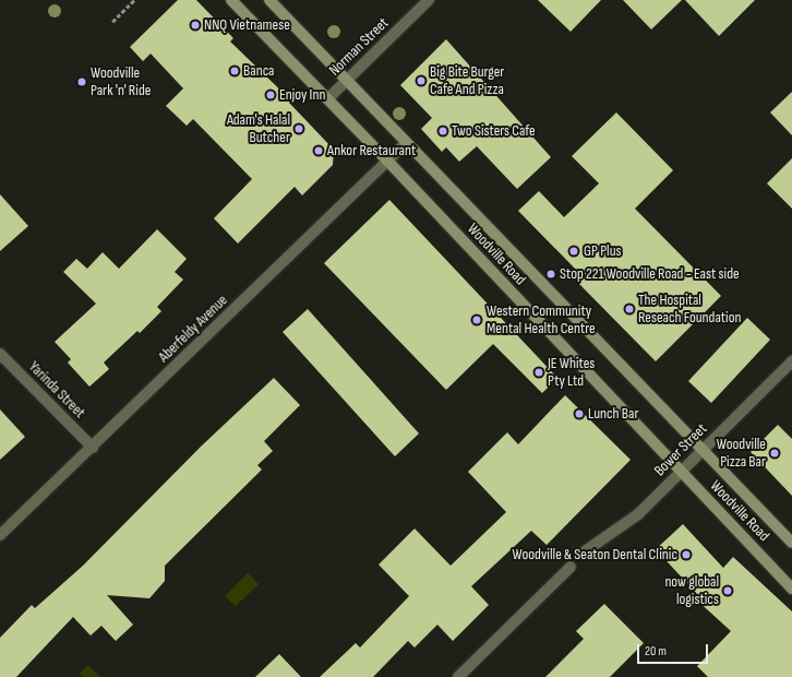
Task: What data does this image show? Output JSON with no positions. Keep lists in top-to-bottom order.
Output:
{
  "streets": {
    "main road": ["Woodville Road"],
    "street": [
      "Norman Street",
      "Aberfeldy Avenue",
      "Yarinda Street",
      "Bower Street"
    ]
  },
  "crossings": [
    ["Norman Street", "Woodville Road"],
    ["Woodville Road", "Aberfeldy Avenue"],
    ["Woodville Road", "Bower Street"],
    ["Aberfeldy Avenue", "Yarinda Street"]
  ],
  "places": [
    "NNQ Vietnamese",
    "Banca",
    "Big Bite Burger Cafe And Pizza",
    "Woodville Park 'n' Ride",
    "Enjoy Inn",
    "Adam's Halal Butcher",
    "Two Sisters Cafe",
    "Ankor Restaurant",
    "GP Plus",
    "Stop 221 Woodville Road - East side",
    "The Hospital Reseach Foundation",
    "Western Community Mental Health Centre",
    "JE Whites Pty Ltd",
    "Lunch Bar",
    "Woodville Pizza Bar",
    "Woodville & Seaton Dental Clinic",
    "now global logistics"
  ],
  "scale_bar": "20 m"
}
